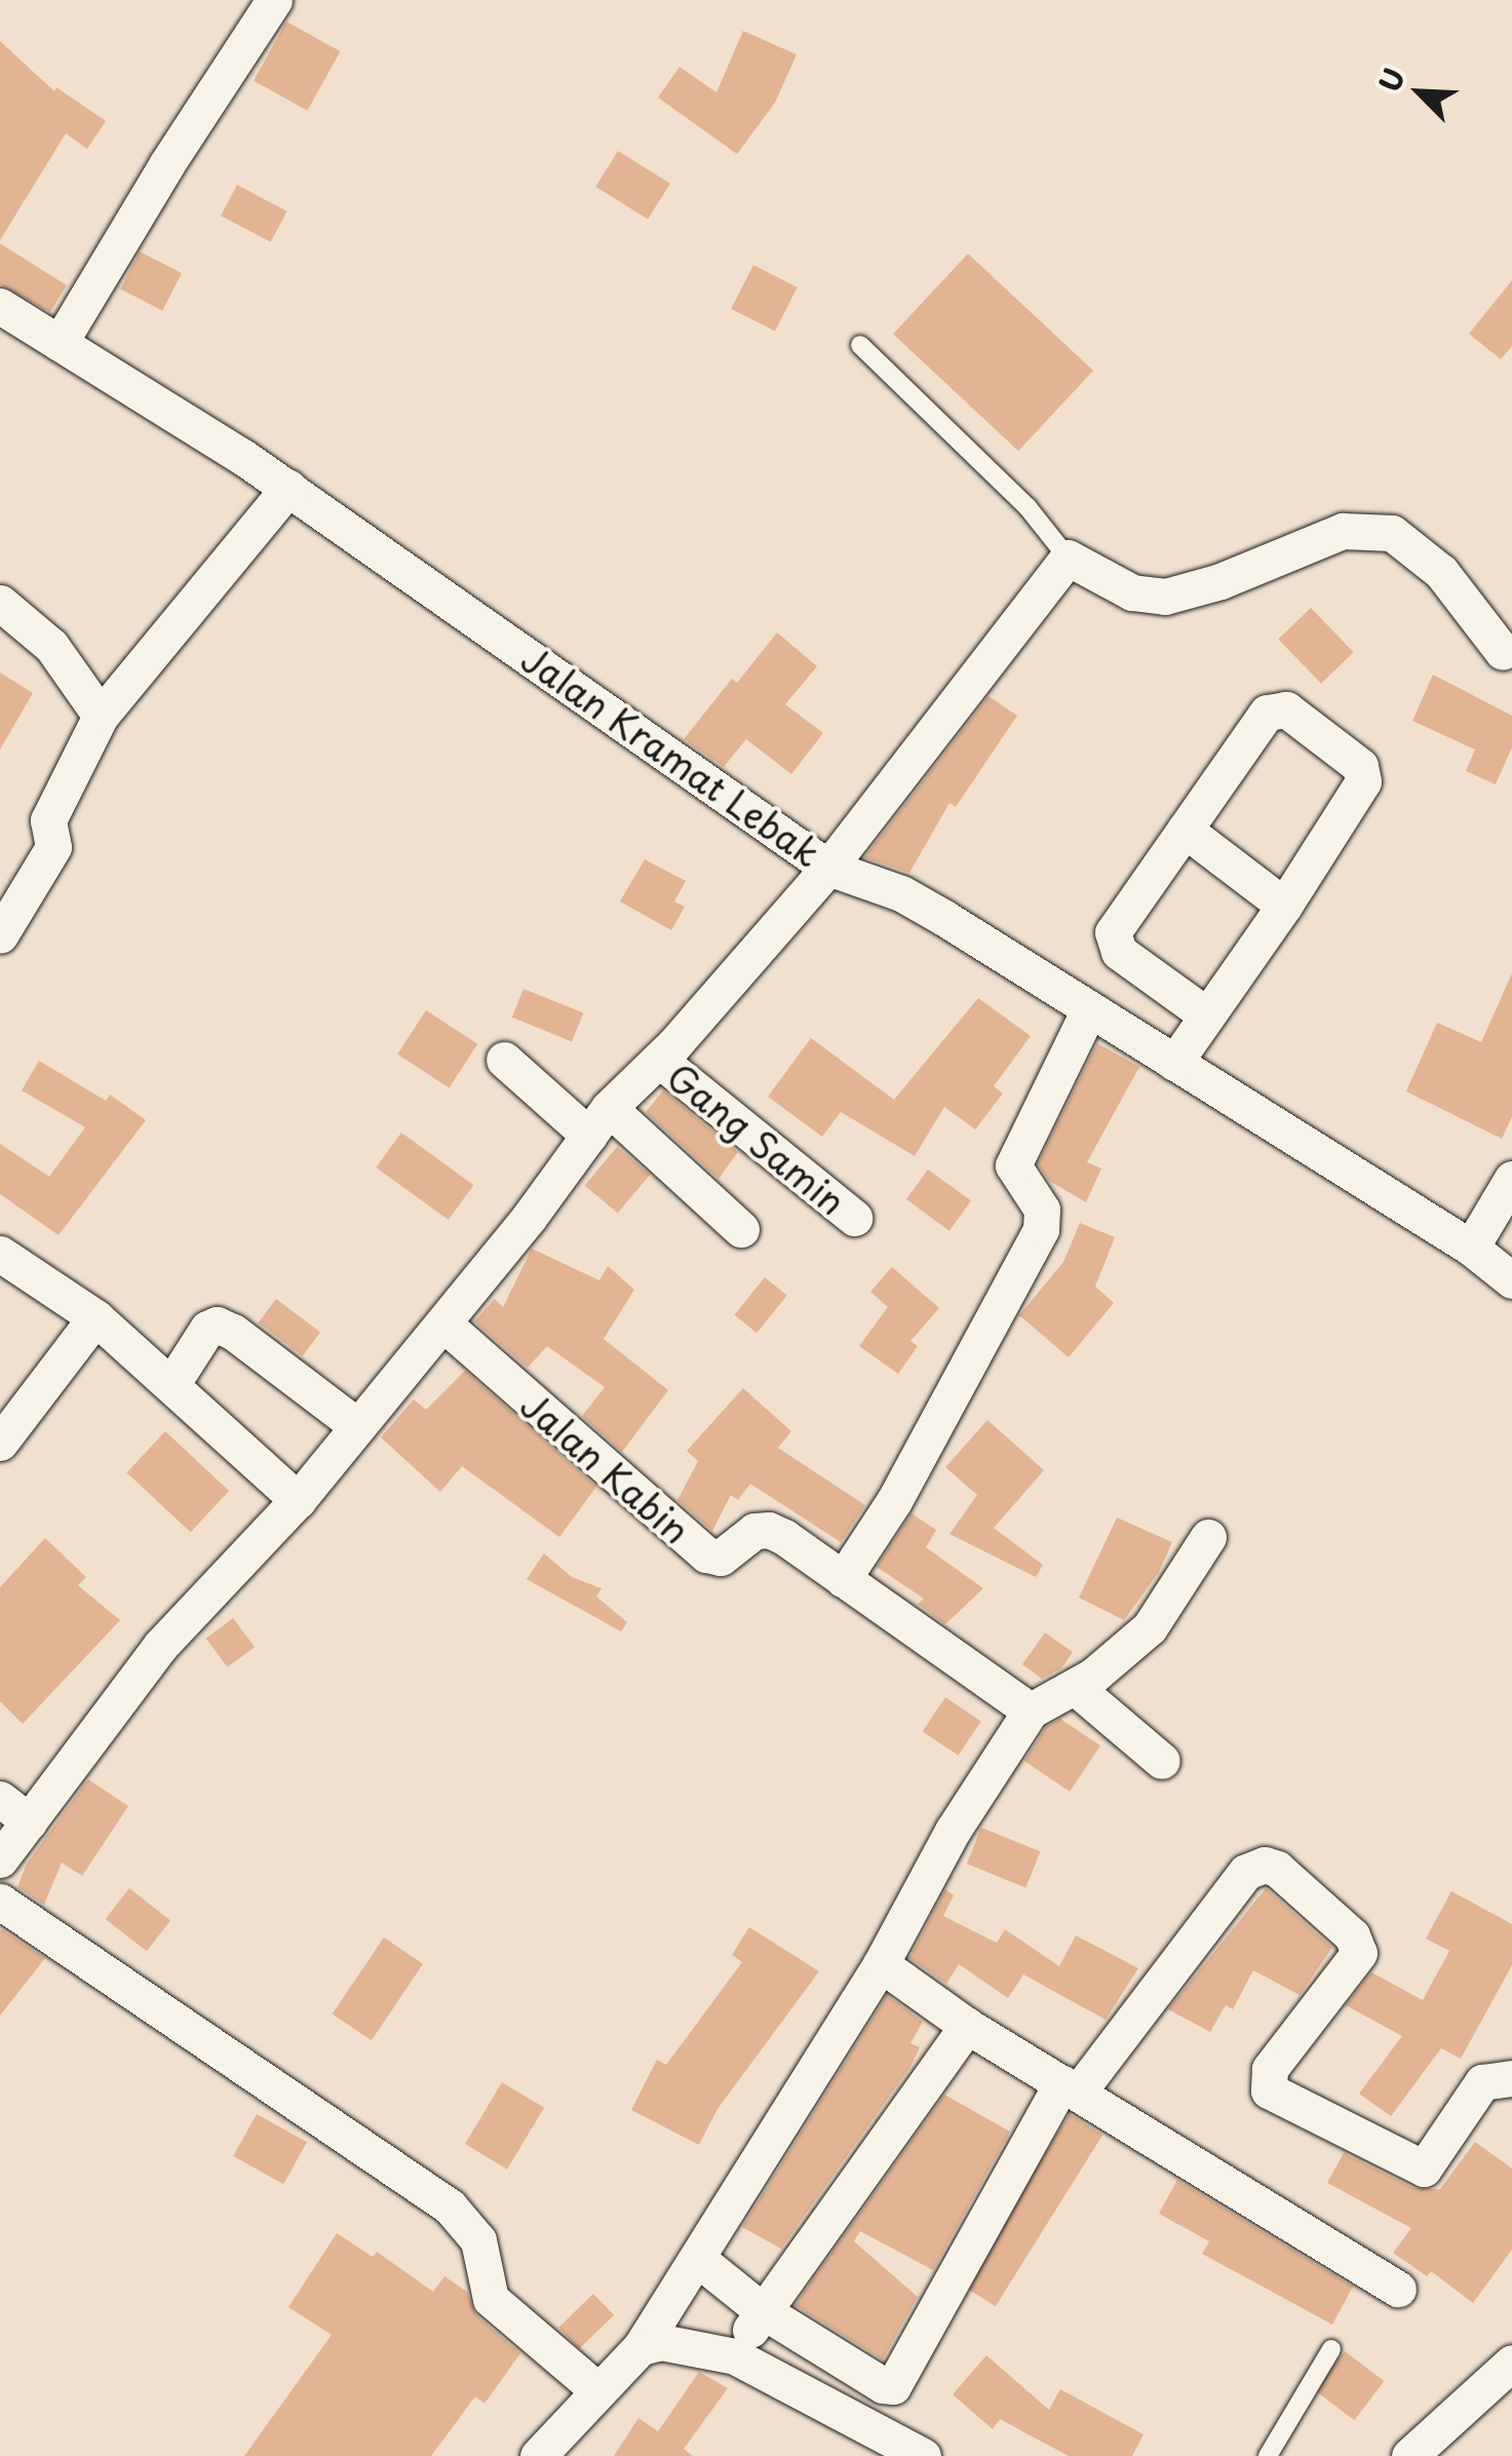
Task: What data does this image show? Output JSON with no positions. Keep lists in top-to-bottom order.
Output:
{
  "streets": {
    "street": ["Jalan Kramat Lebak", "Gang Samin", "Jalan Kabin"]
  },
  "north": "top left"
}
